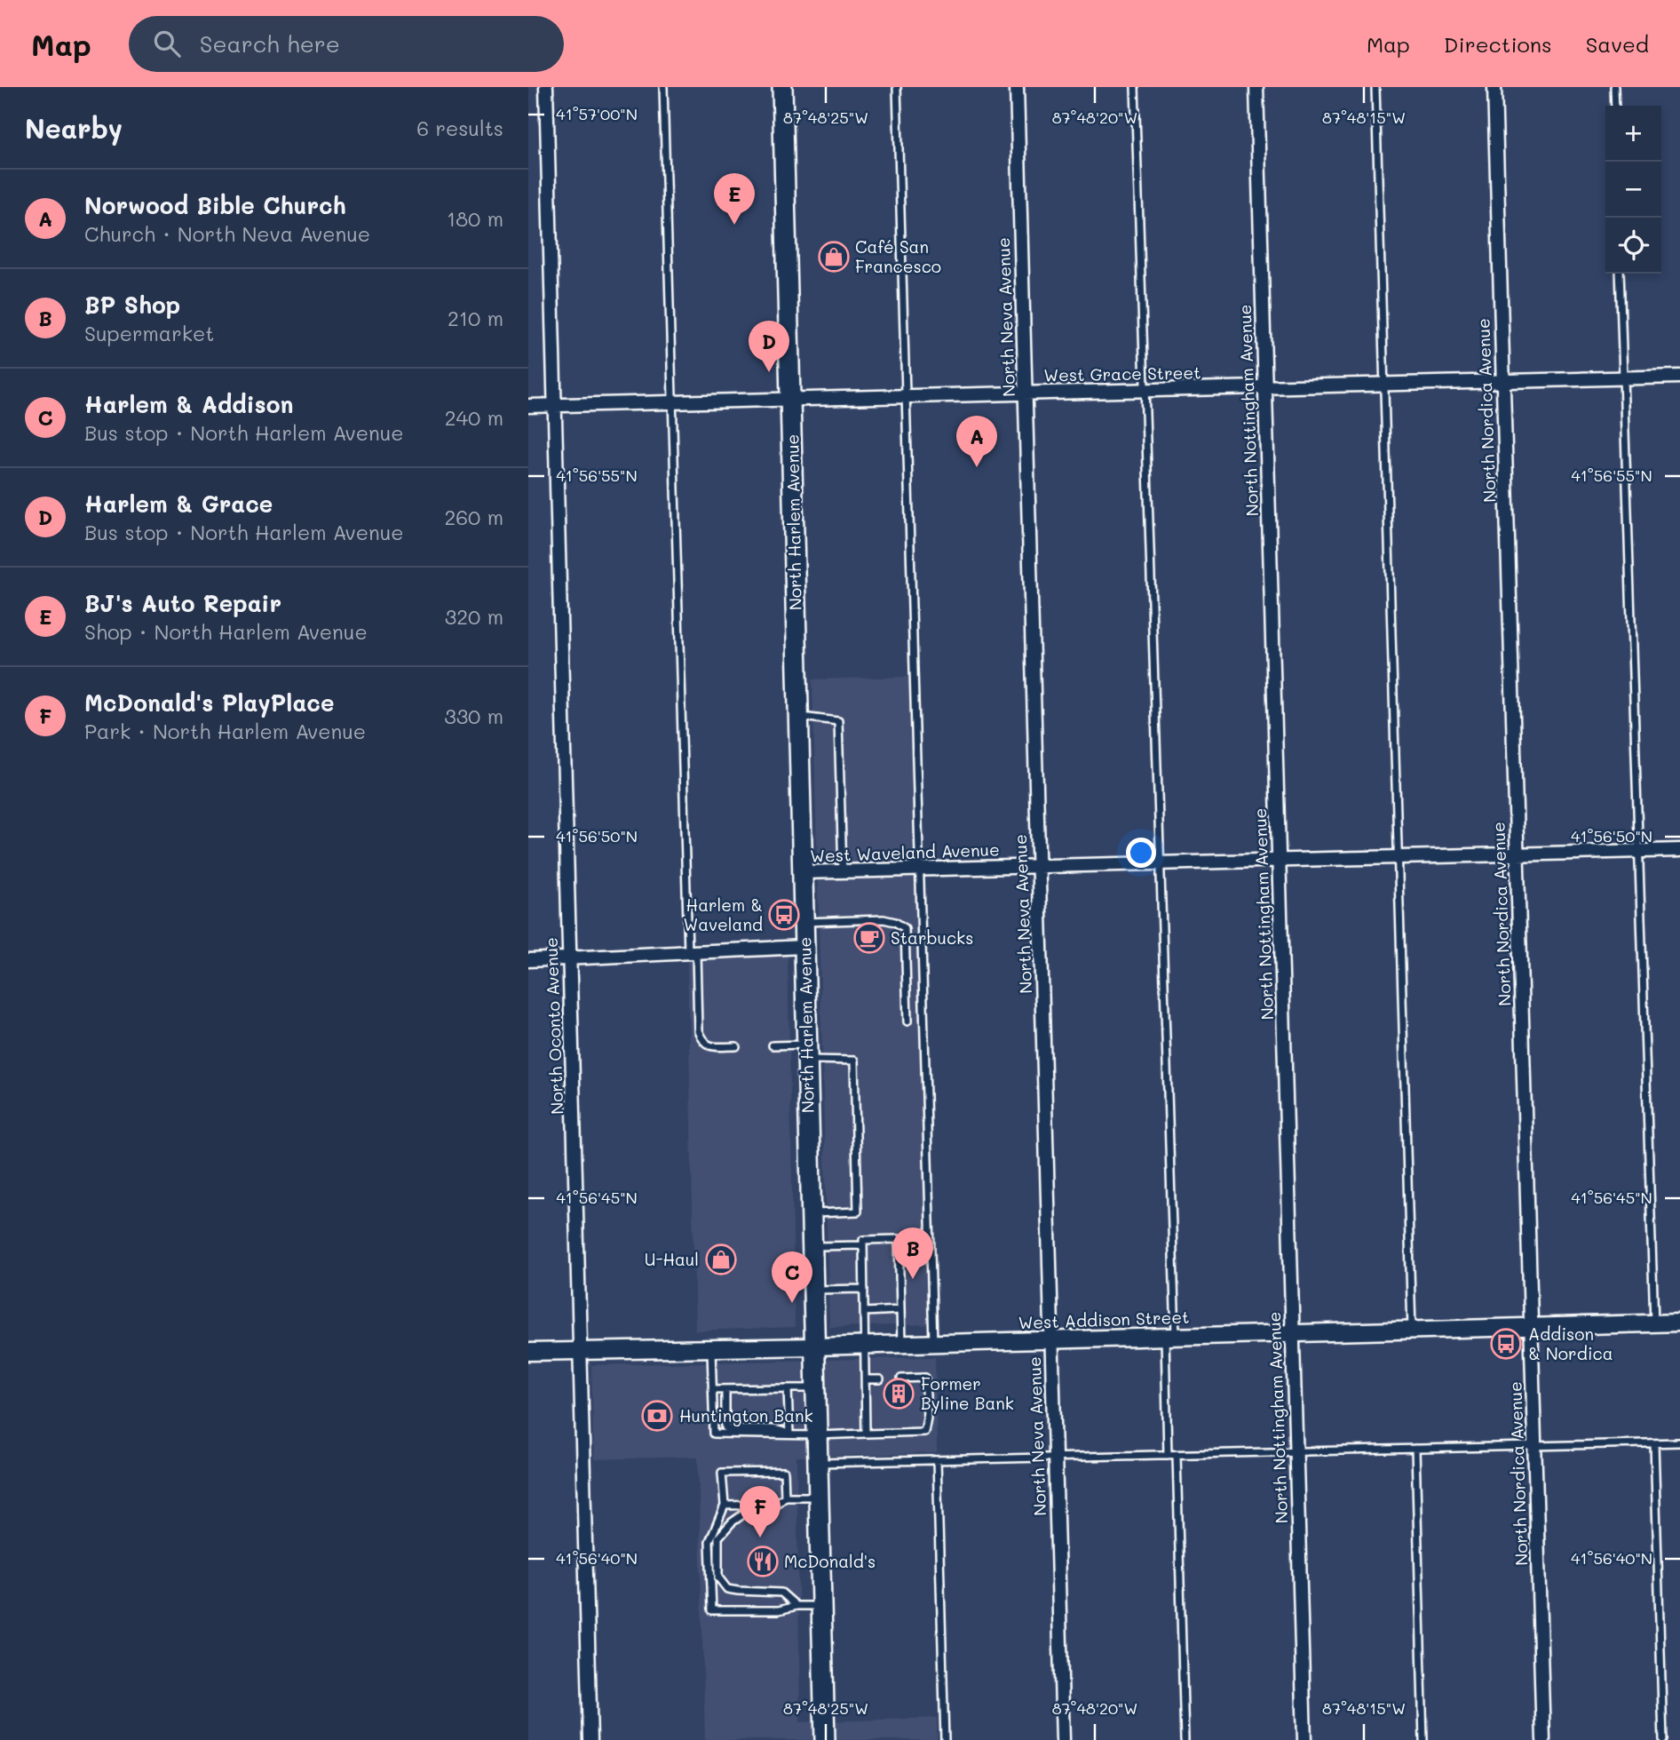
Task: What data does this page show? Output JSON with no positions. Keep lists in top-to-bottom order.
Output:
{
  "streets": {
    "main road": ["North Harlem Avenue"],
    "street": [
      "North Neva Avenue",
      "West Grace Street",
      "North Nottingham Avenue",
      "North Nordica Avenue",
      "West Waveland Avenue",
      "North Oconto Avenue",
      "West Addison Street"
    ]
  },
  "crossings": [
    ["North Neva Avenue", "West Grace Street"],
    ["North Neva Avenue", "West Waveland Avenue"],
    ["North Neva Avenue", "West Addison Street"],
    ["West Grace Street", "North Nottingham Avenue"],
    ["West Grace Street", "North Nordica Avenue"],
    ["West Grace Street", "North Harlem Avenue"],
    ["West Grace Street", "North Oconto Avenue"],
    ["North Nottingham Avenue", "West Waveland Avenue"],
    ["North Nottingham Avenue", "West Addison Street"],
    ["North Nordica Avenue", "West Waveland Avenue"],
    ["North Nordica Avenue", "West Addison Street"],
    ["North Harlem Avenue", "West Waveland Avenue"],
    ["North Harlem Avenue", "West Addison Street"],
    ["North Oconto Avenue", "West Addison Street"]
  ],
  "places": {
    "shop": ["Café San Francesco", "U-Haul"],
    "bus stop": ["Harlem & Waveland", "Addison & Nordica"],
    "cafe": ["Starbucks"],
    "building": ["Former Byline Bank"],
    "bank": ["Huntington Bank"],
    "restaurant": ["McDonald's"]
  },
  "page": {
    "header": "Map",
    "search": "Search here",
    "nav": ["Map", "Directions", "Saved"],
    "heading": ["Nearby", "6 results"],
    "map_buttons": ["+", "−"],
    "list": [
      {
        "mark": "A",
        "name": "Norwood Bible Church",
        "note": "Church · North Neva Avenue",
        "value": "180 m"
      },
      {
        "mark": "B",
        "name": "BP Shop",
        "note": "Supermarket",
        "value": "210 m"
      },
      {
        "mark": "C",
        "name": "Harlem & Addison",
        "note": "Bus stop · North Harlem Avenue",
        "value": "240 m"
      },
      {
        "mark": "D",
        "name": "Harlem & Grace",
        "note": "Bus stop · North Harlem Avenue",
        "value": "260 m"
      },
      {
        "mark": "E",
        "name": "BJ's Auto Repair",
        "note": "Shop · North Harlem Avenue",
        "value": "320 m"
      },
      {
        "mark": "F",
        "name": "McDonald's PlayPlace",
        "note": "Park · North Harlem Avenue",
        "value": "330 m"
      }
    ],
    "pins": [
      "E",
      "D",
      "A",
      "B",
      "C",
      "F"
    ]
  },
  "coordinates": [
    "41°57'00\"N",
    "87°48'25\"W",
    "87°48'20\"W",
    "87°48'15\"W",
    "41°56'55\"N",
    "41°56'50\"N",
    "41°56'45\"N",
    "41°56'40\"N"
  ]
}
